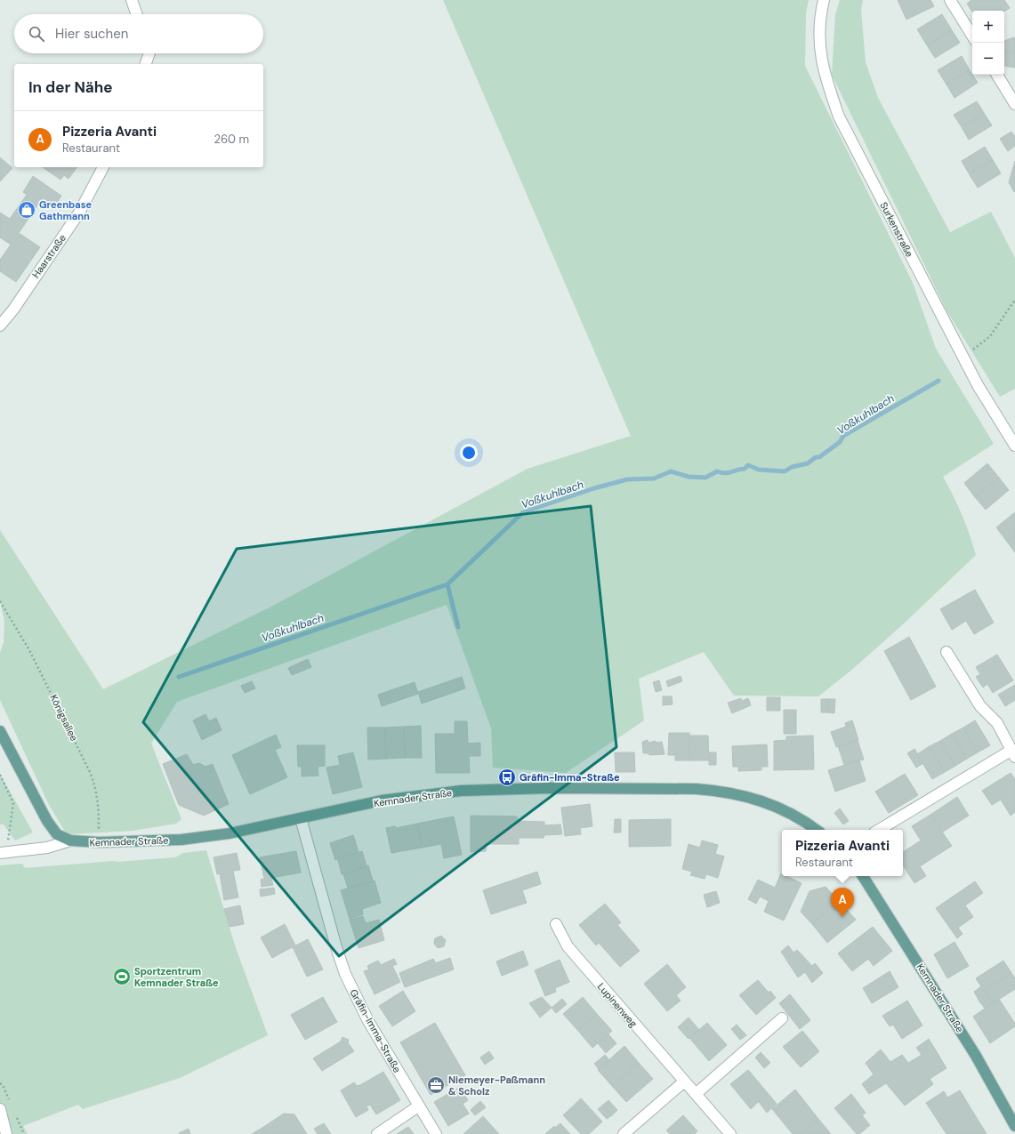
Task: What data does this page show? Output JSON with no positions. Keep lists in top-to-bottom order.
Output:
{
  "streets": {
    "main road": ["Kemnader Straße"],
    "street": [
      "Surkenstraße",
      "Haarstraße",
      "Lupinenweg",
      "Gräfin-Imma-Straße"
    ],
    "path": ["Königsallee"]
  },
  "crossings": [
    ["Königsallee", "Kemnader Straße"],
    ["Kemnader Straße", "Gräfin-Imma-Straße"]
  ],
  "water": ["Voßkuhlbach"],
  "places": {
    "shop": ["Greenbase Gathmann"],
    "bus stop": ["Gräfin-Imma-Straße"],
    "sports": ["Sportzentrum Kemnader Straße"],
    "office": ["Niemeyer-Paßmann & Scholz"]
  },
  "page": {
    "map_buttons": ["+", "−"],
    "search": "Hier suchen",
    "heading": "In der Nähe",
    "list": [
      {
        "mark": "A",
        "name": "Pizzeria Avanti",
        "note": "Restaurant",
        "value": "260 m"
      }
    ],
    "popup": ["Pizzeria Avanti", "Restaurant"],
    "pins": "A"
  }
}
